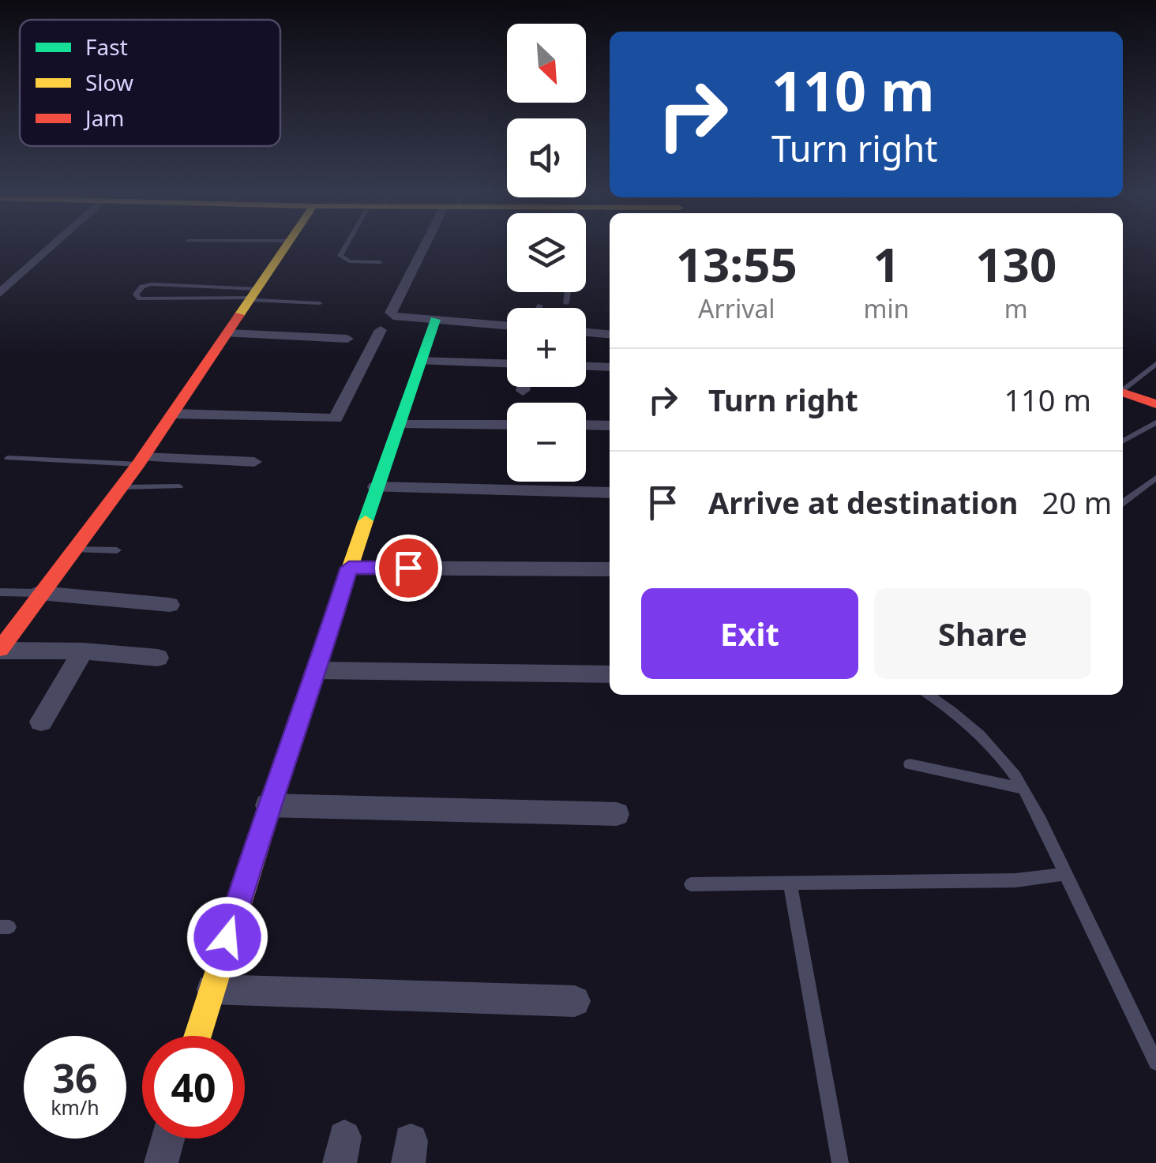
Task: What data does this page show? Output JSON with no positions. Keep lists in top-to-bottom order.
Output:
{
  "legend": ["Fast", "Slow", "Jam"],
  "north": "bottom right",
  "page": {
    "map_buttons": ["+", "−"],
    "turn": ["110 m", "Turn right"],
    "eta": [
      "13:55",
      "Arrival",
      "1",
      "min",
      "130",
      "m"
    ],
    "list": [
      {
        "name": "Turn right",
        "value": "110 m"
      },
      {
        "name": "Arrive at destination",
        "value": "20 m"
      }
    ],
    "buttons": ["Exit", "Share"],
    "speed": "36 km/h",
    "limit": "40"
  }
}
